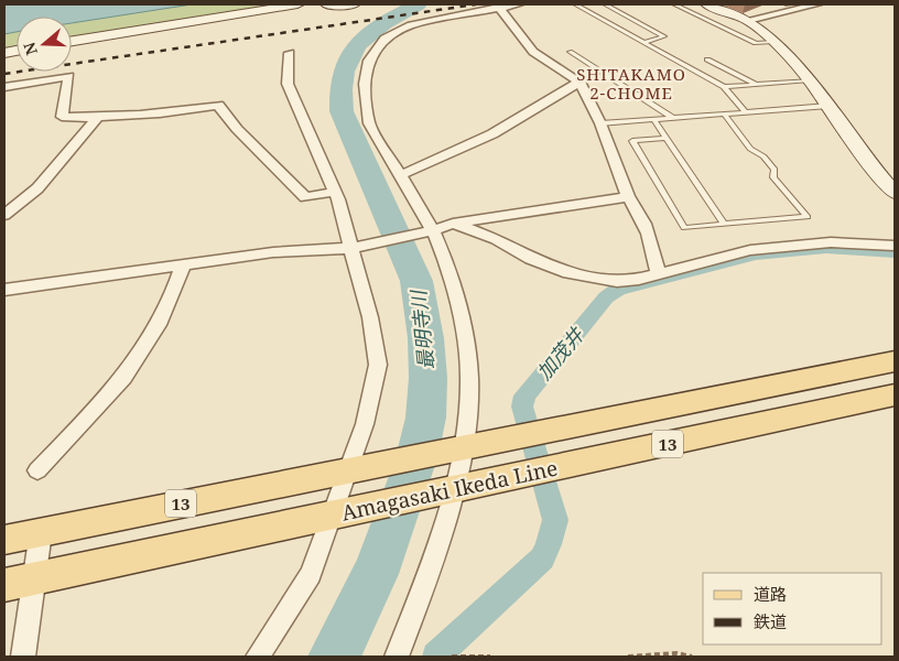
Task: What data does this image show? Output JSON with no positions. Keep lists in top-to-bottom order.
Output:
{
  "streets": {
    "main road": ["13", "Amagasaki Ikeda Line"]
  },
  "districts": ["SHITAKAMO 2-CHOME"],
  "water": ["最明寺川", "加茂井"],
  "legend": ["道路", "鉄道"],
  "north": "left"
}
